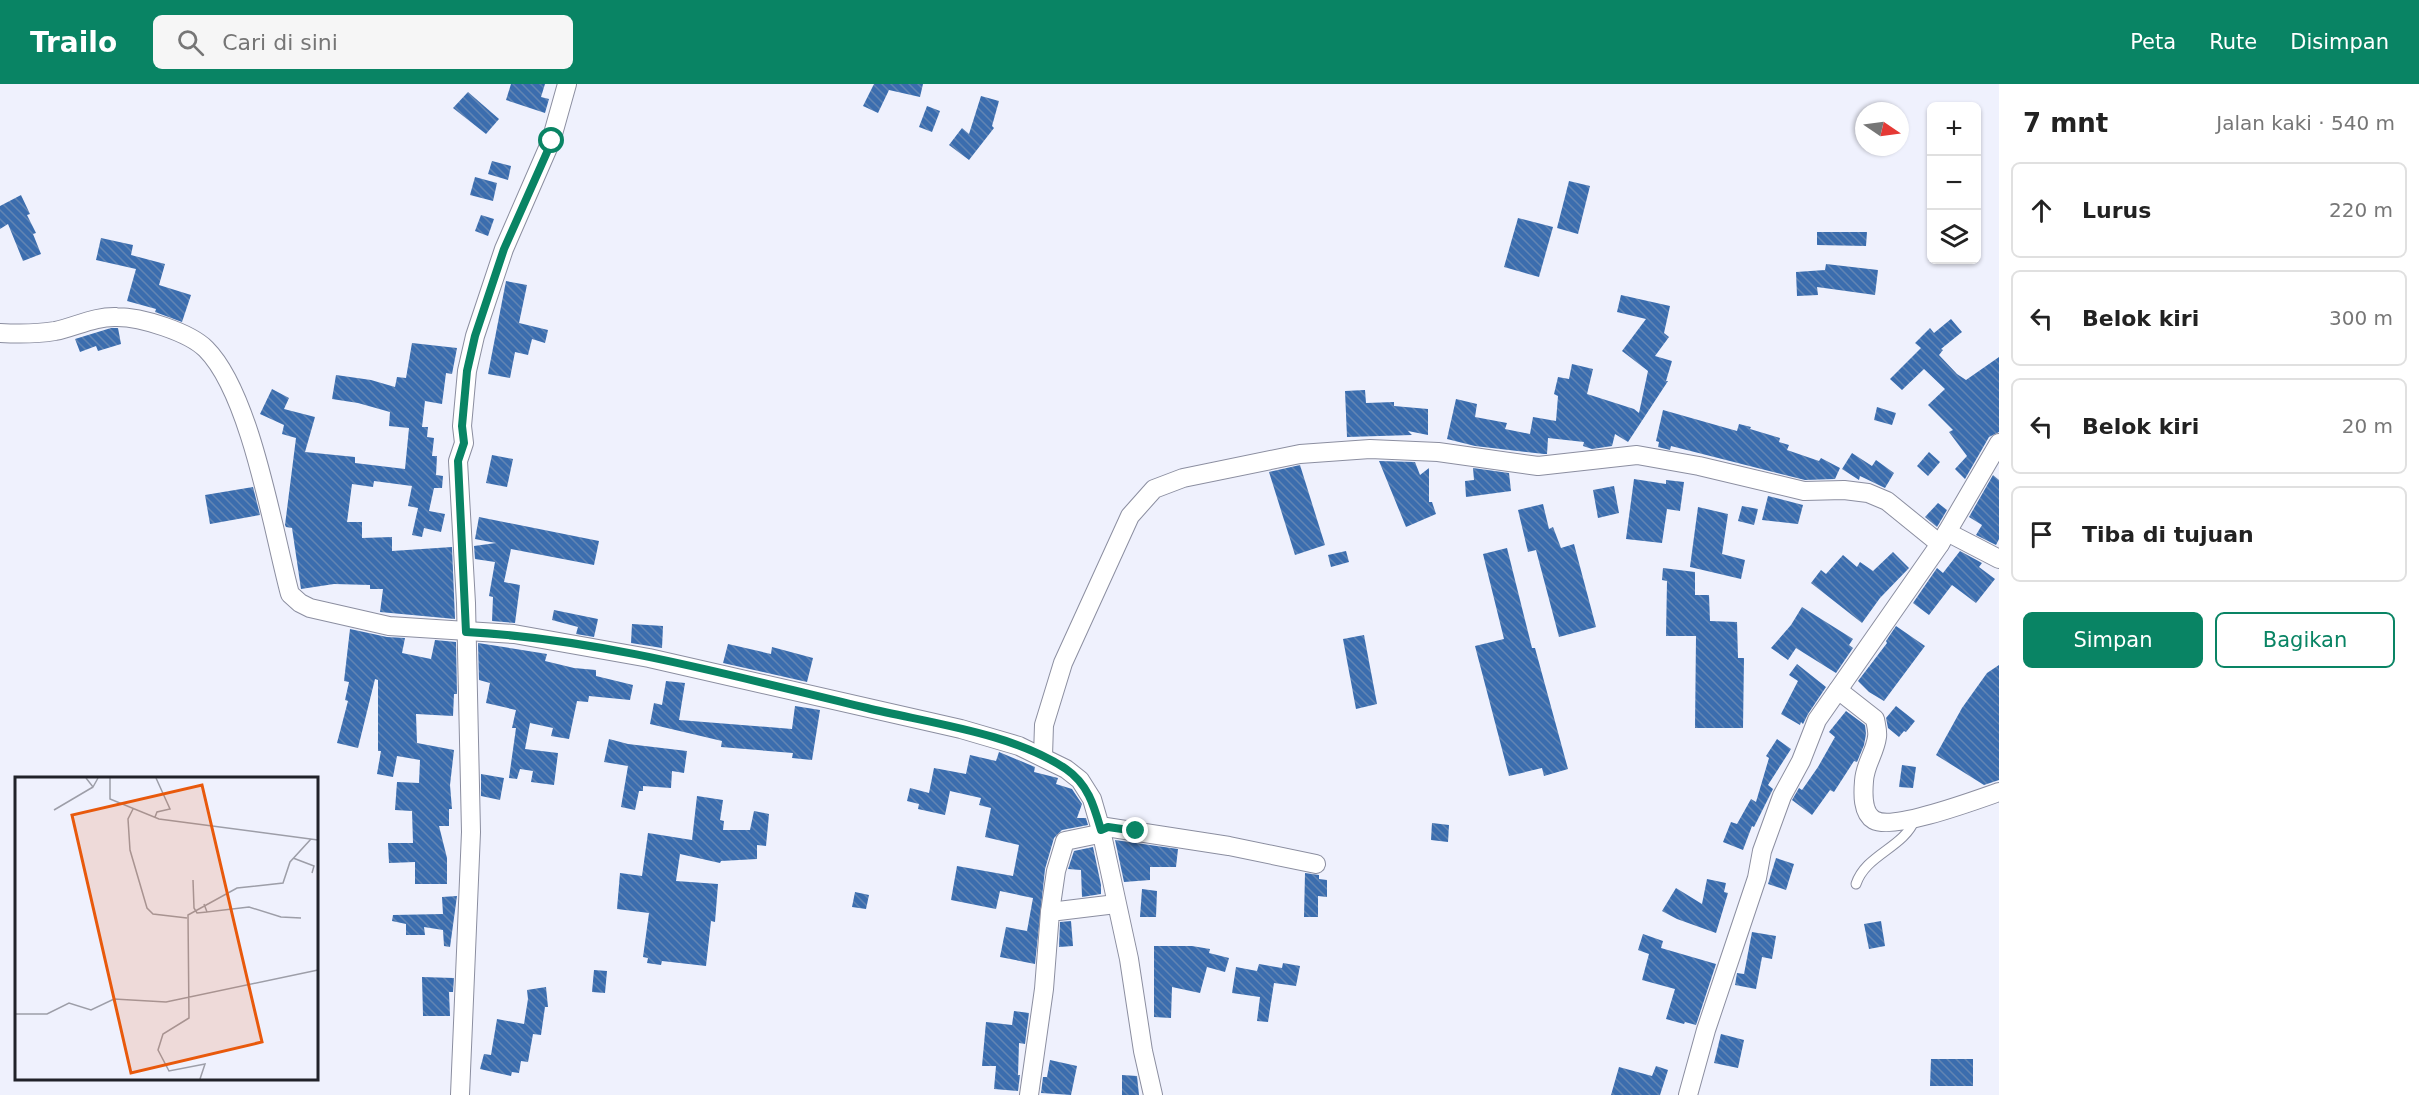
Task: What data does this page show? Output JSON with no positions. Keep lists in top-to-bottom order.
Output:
{
  "north": "right",
  "page": {
    "header": "Trailo",
    "search": "Cari di sini",
    "nav": ["Peta", "Rute", "Disimpan"],
    "heading": ["7 mnt", "Jalan kaki · 540 m"],
    "map_buttons": ["+", "−"],
    "list": [
      ["Lurus", "220 m"],
      ["Belok kiri", "300 m"],
      ["Belok kiri", "20 m"],
      "Tiba di tujuan"
    ],
    "buttons": ["Simpan", "Bagikan"]
  }
}
